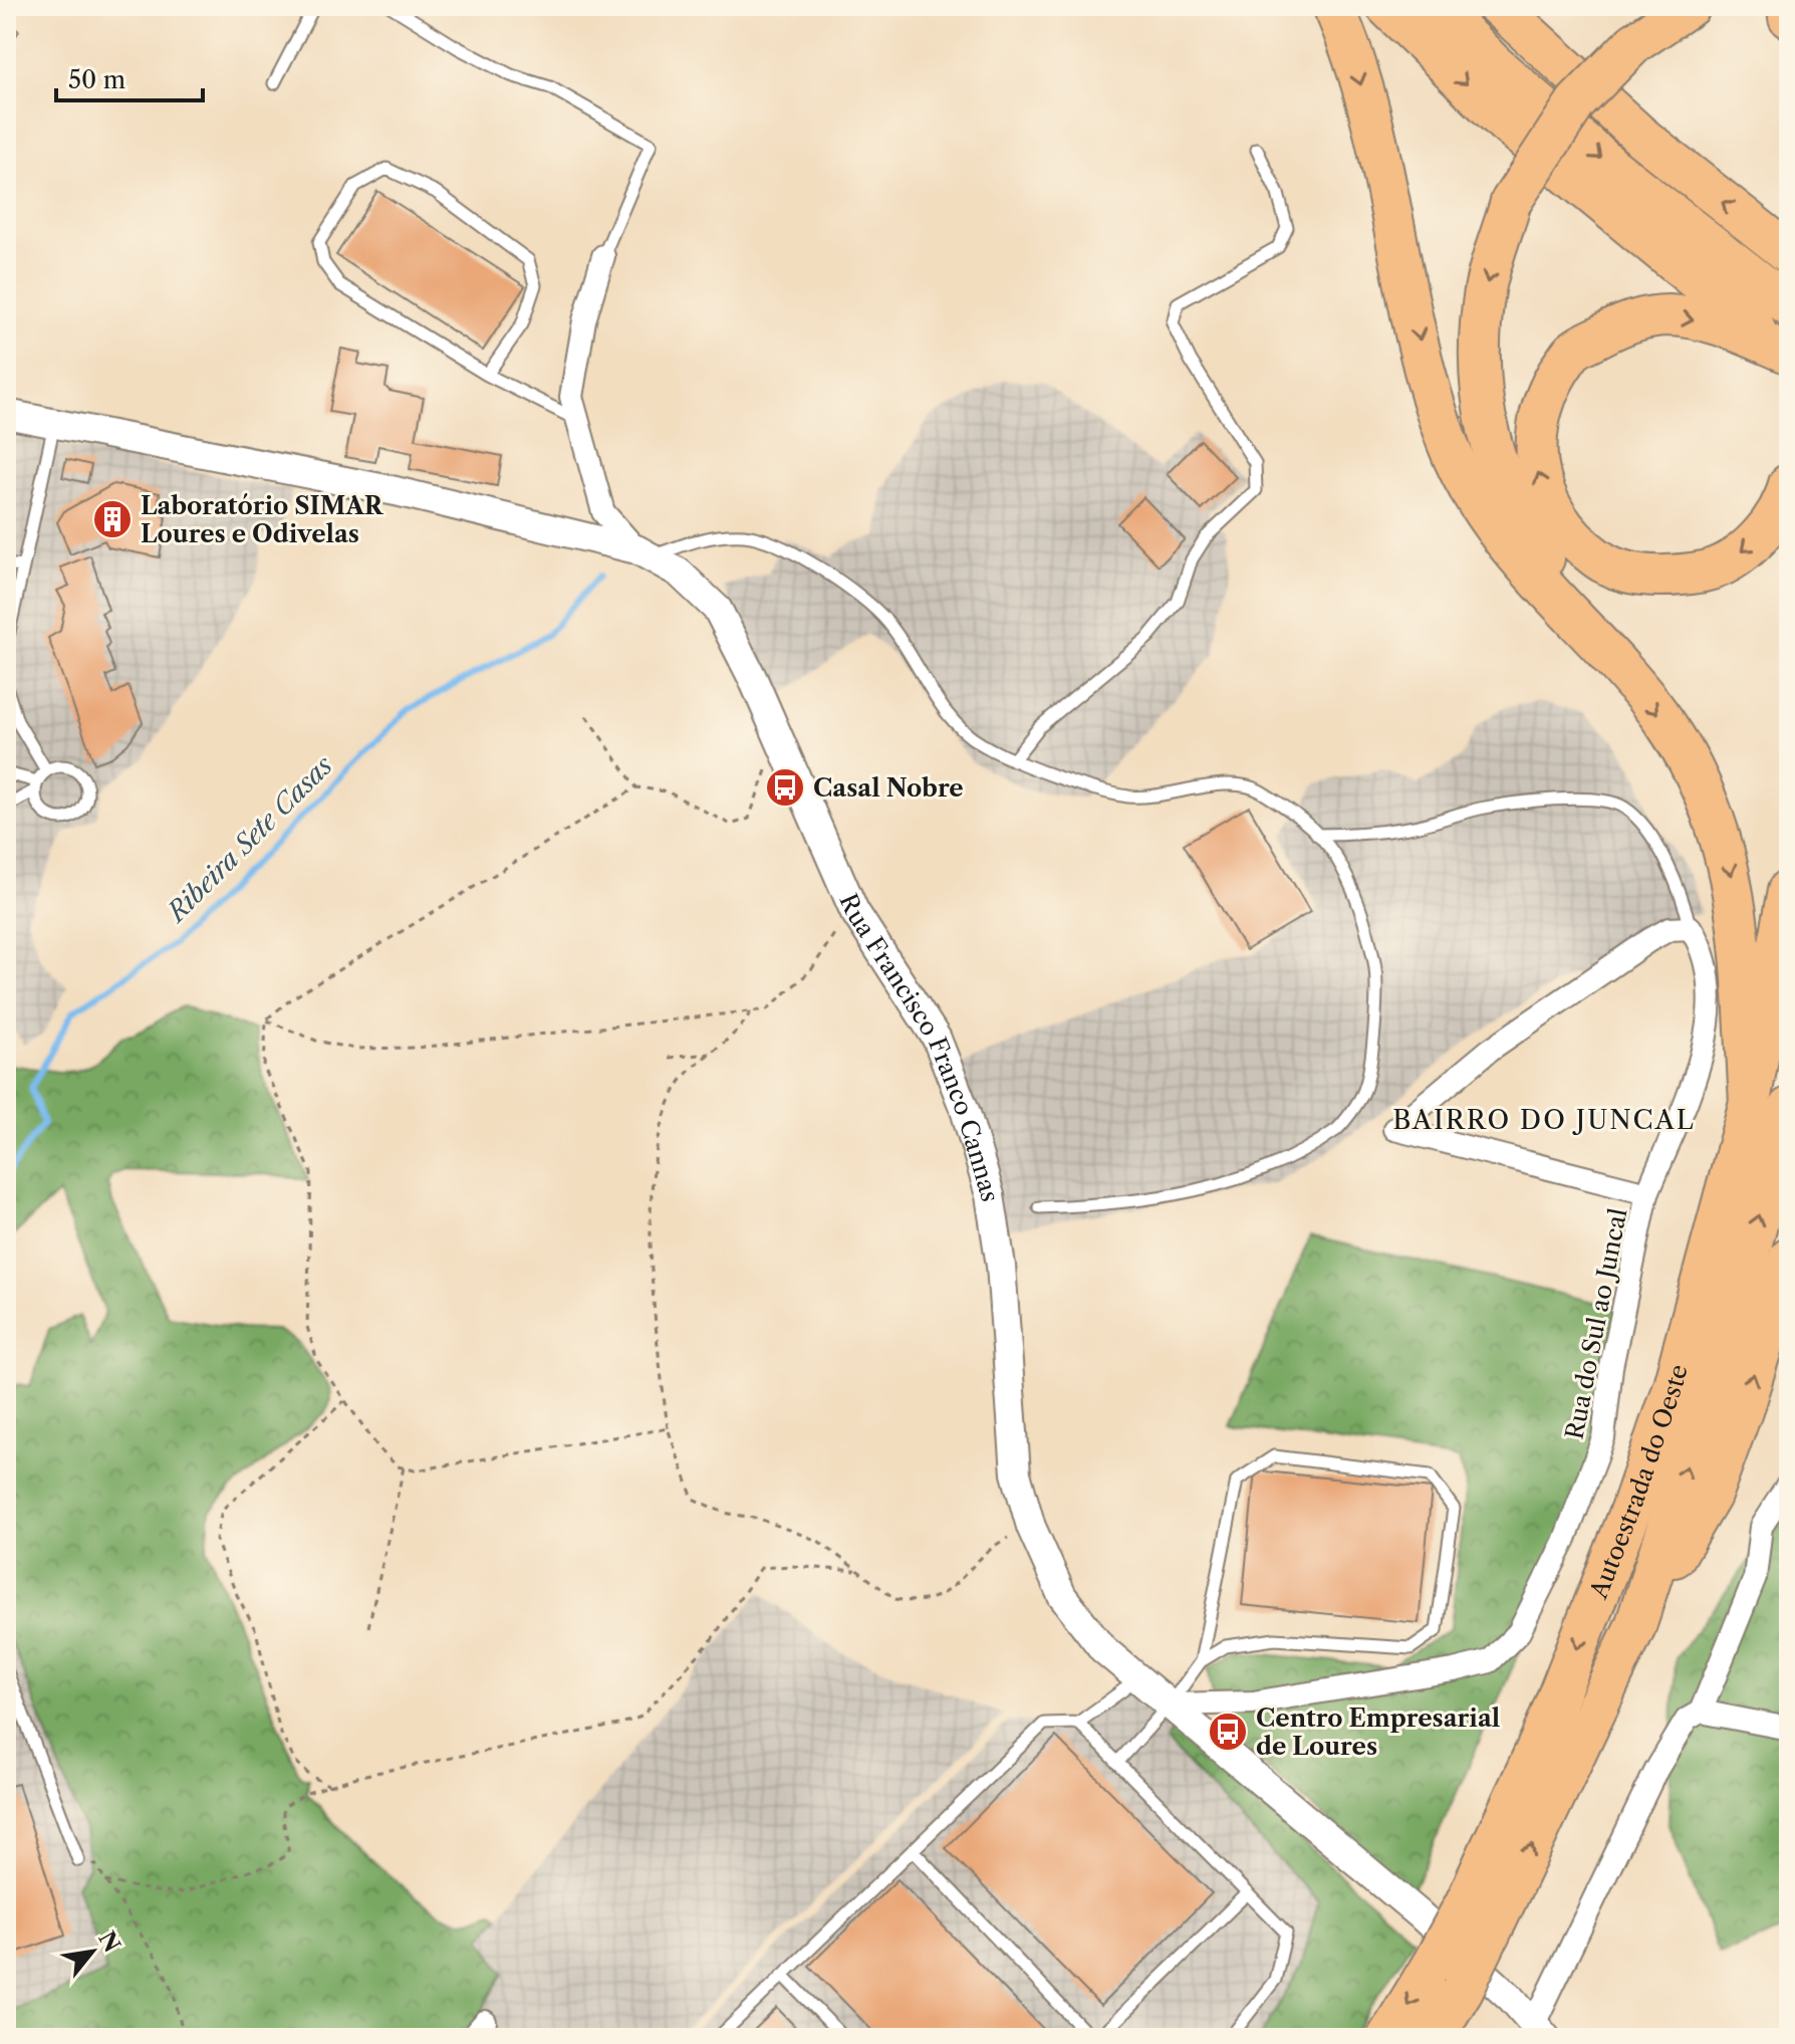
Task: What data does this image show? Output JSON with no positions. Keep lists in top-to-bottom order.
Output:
{
  "streets": {
    "highway": ["Autoestrada do Oeste"],
    "street": ["Rua Francisco Franco Cannas", "Rua do Sul ao Juncal"]
  },
  "crossings": [
    ["Rua Francisco Franco Cannas", "Rua do Sul ao Juncal"]
  ],
  "districts": ["BAIRRO DO JUNCAL"],
  "water": ["Ribeira Sete Casas"],
  "places": {
    "building": ["Laboratório SIMAR Loures e Odivelas"],
    "bus stop": ["Casal Nobre", "Centro Empresarial de Loures"]
  },
  "scale_bar": "50 m",
  "north": "top right"
}
